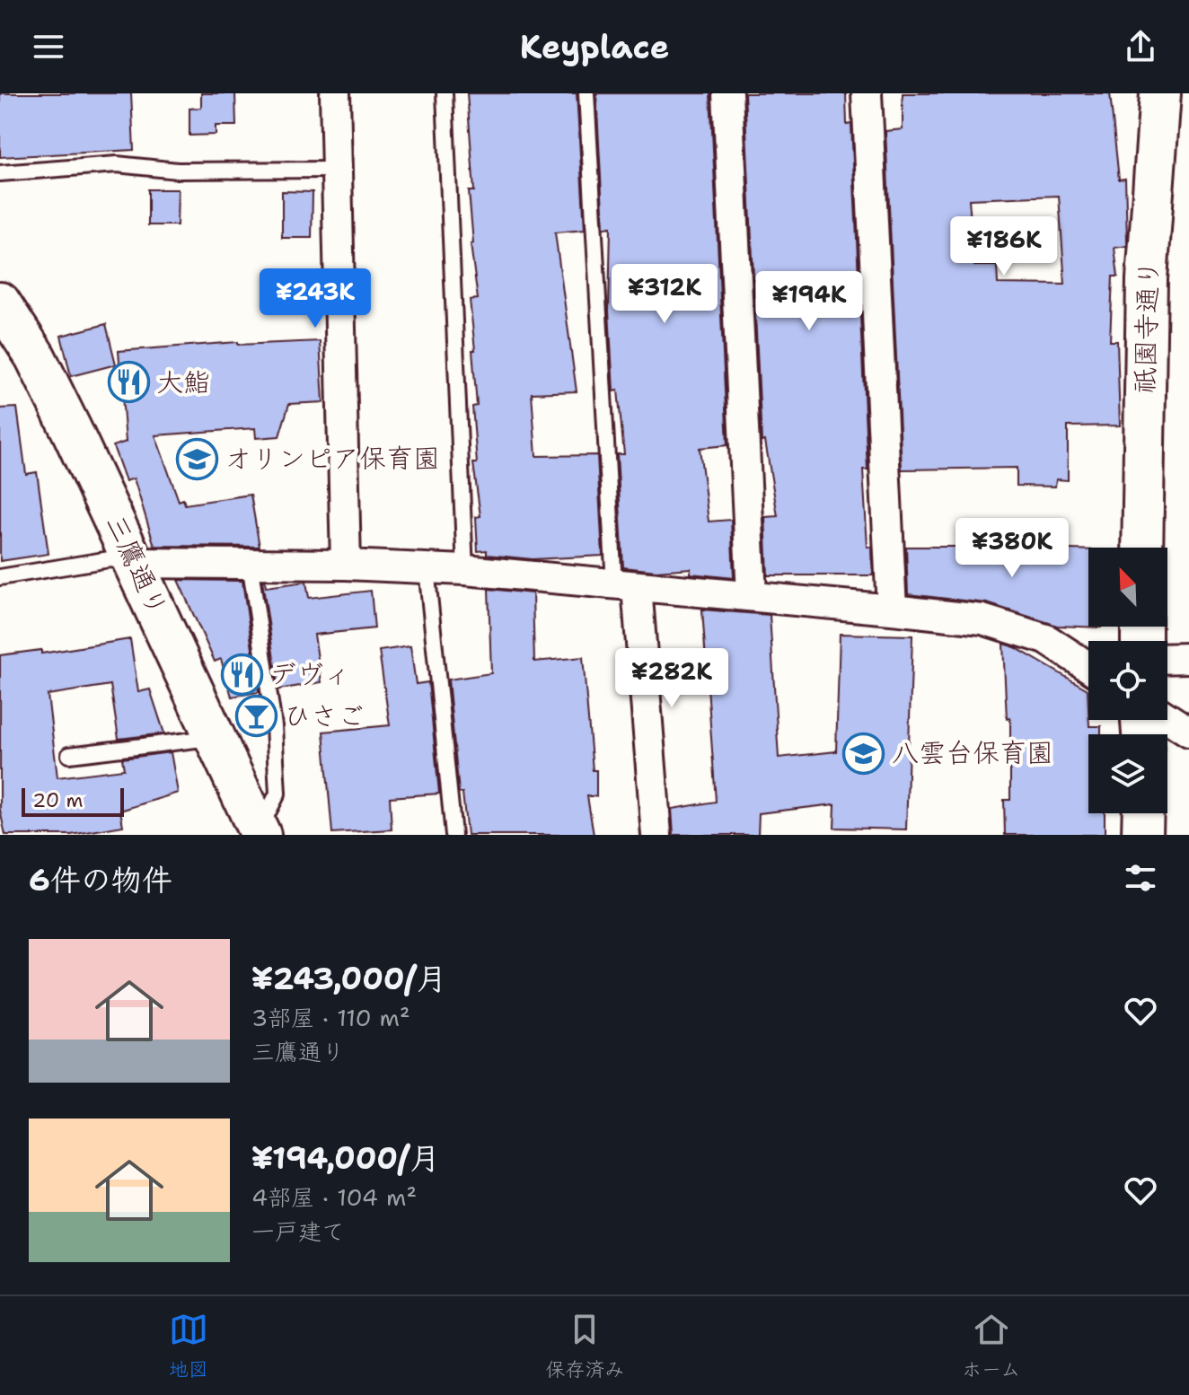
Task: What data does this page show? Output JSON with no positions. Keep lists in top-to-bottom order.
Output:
{
  "streets": {
    "street": ["祇園寺通り", "三鷹通り"]
  },
  "places": {
    "restaurant": ["大鮨", "デヴィ"],
    "school or university": ["オリンピア保育園", "八雲台保育園"],
    "bar": ["ひさご"]
  },
  "scale_bar": "20 m",
  "north": "top left",
  "page": {
    "header": "Keyplace",
    "price": [
      "¥186K",
      "¥312K",
      "¥243K",
      "¥194K",
      "¥380K",
      "¥282K"
    ],
    "scale": "20 m",
    "heading": "6件の物件",
    "list": [
      {
        "name": "¥243,000/月",
        "note": "3部屋 · 110 m² · 三鷹通り"
      },
      {
        "name": "¥194,000/月",
        "note": "4部屋 · 104 m² · 一戸建て"
      }
    ],
    "tabs": ["地図", "保存済み", "ホーム"]
  }
}
